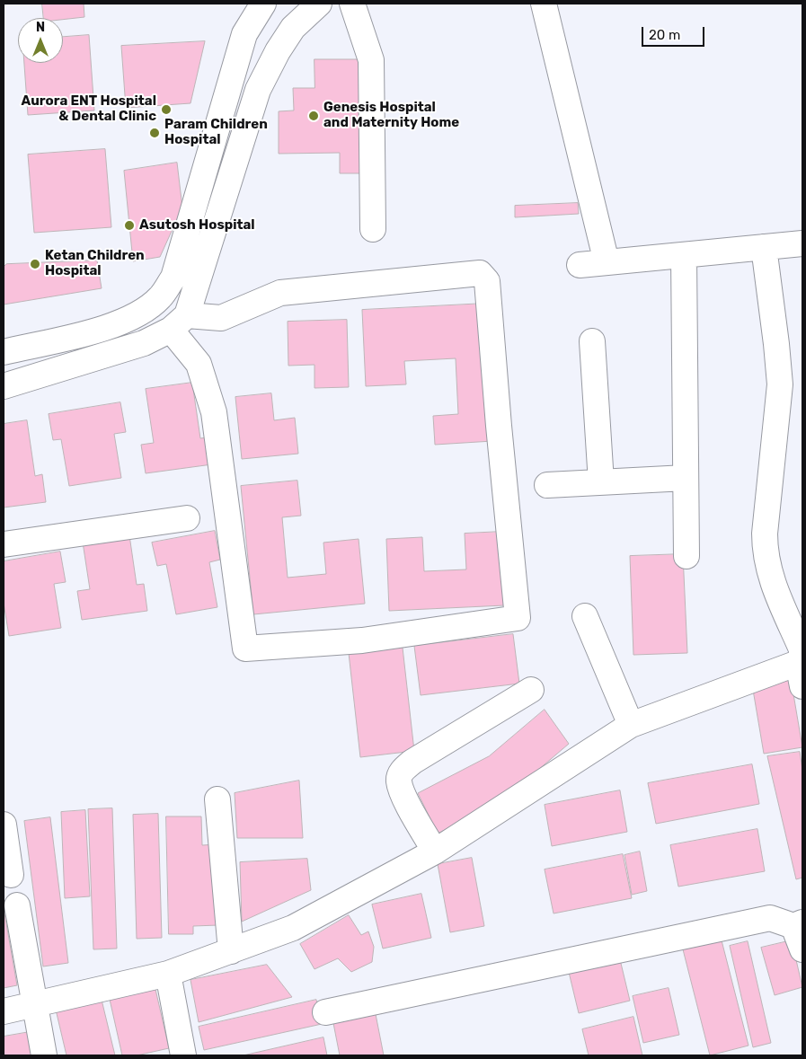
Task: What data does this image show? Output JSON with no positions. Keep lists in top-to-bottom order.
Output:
{
  "places": [
    "Aurora ENT Hospital & Dental Clinic",
    "Genesis Hospital and Maternity Home",
    "Param Children Hospital",
    "Asutosh Hospital",
    "Ketan Children Hospital"
  ],
  "scale_bar": "20 m",
  "north": "top"
}
